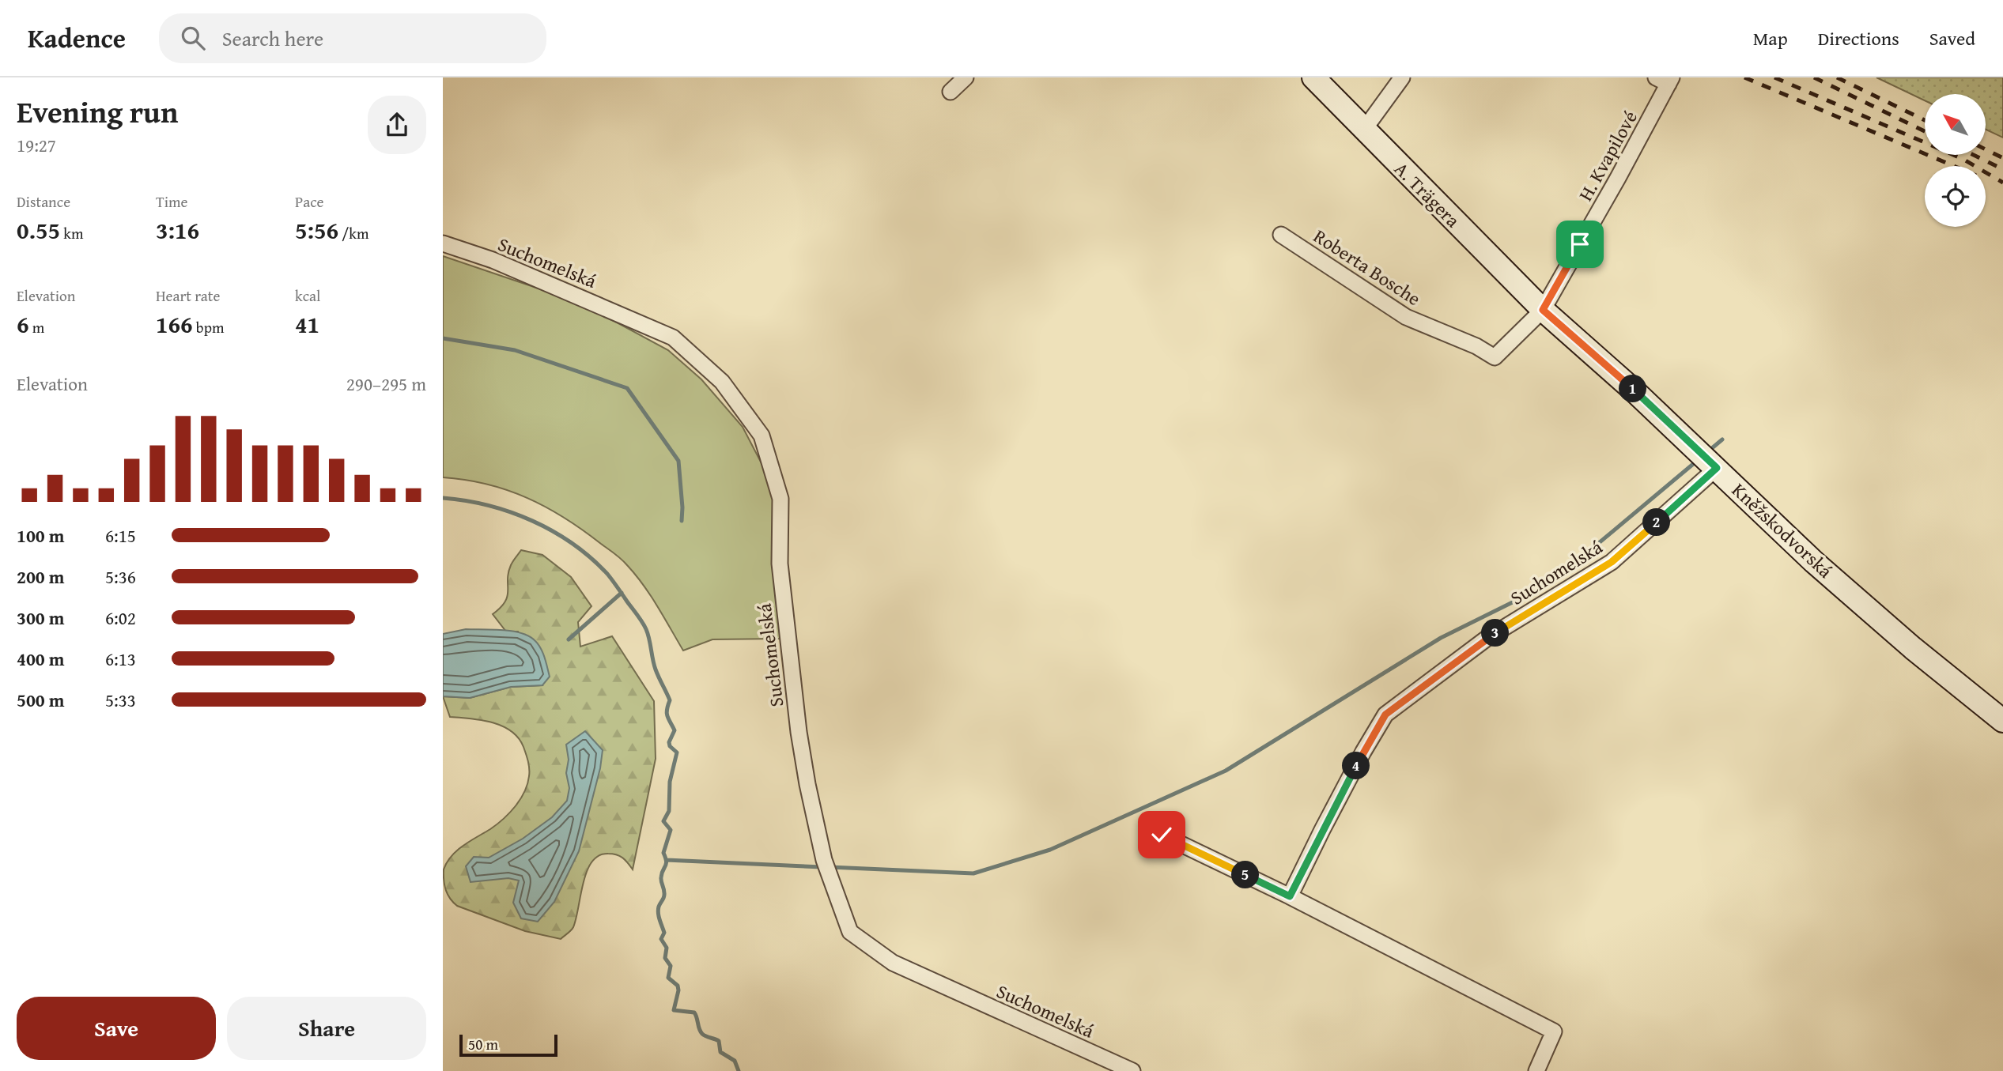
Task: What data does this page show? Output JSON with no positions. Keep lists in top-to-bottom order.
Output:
{
  "streets": {
    "street": [
      "H. Kvapilové",
      "A. Trägera",
      "Suchomelská",
      "Roberta Bosche",
      "Kněžskodvorská"
    ]
  },
  "crossings": [
    ["H. Kvapilové", "A. Trägera"],
    ["H. Kvapilové", "Roberta Bosche"],
    ["H. Kvapilové", "Kněžskodvorská"],
    ["A. Trägera", "Roberta Bosche"],
    ["A. Trägera", "Kněžskodvorská"],
    ["Suchomelská", "Kněžskodvorská"],
    ["Roberta Bosche", "Kněžskodvorská"]
  ],
  "scale_bar": "50 m",
  "north": "top left",
  "page": {
    "header": "Kadence",
    "search": "Search here",
    "nav": ["Map", "Directions", "Saved"],
    "heading": ["Evening run", "19:27"],
    "stats": [
      ["Distance", "0.55 km"],
      ["Time", "3:16"],
      ["Pace", "5:56 /km"],
      ["Elevation", "6 m"],
      ["Heart rate", "166 bpm"],
      ["kcal", "41"]
    ],
    "chart": ["Elevation", "290–295 m"],
    "pins": [
      "1",
      "2",
      "3",
      "4",
      "5"
    ],
    "list": [
      {
        "name": "100 m",
        "note": "6:15"
      },
      {
        "name": "200 m",
        "note": "5:36"
      },
      {
        "name": "300 m",
        "note": "6:02"
      },
      {
        "name": "400 m",
        "note": "6:13"
      },
      {
        "name": "500 m",
        "note": "5:33"
      }
    ],
    "buttons": ["Save", "Share"],
    "scale": "50 m"
  }
}
